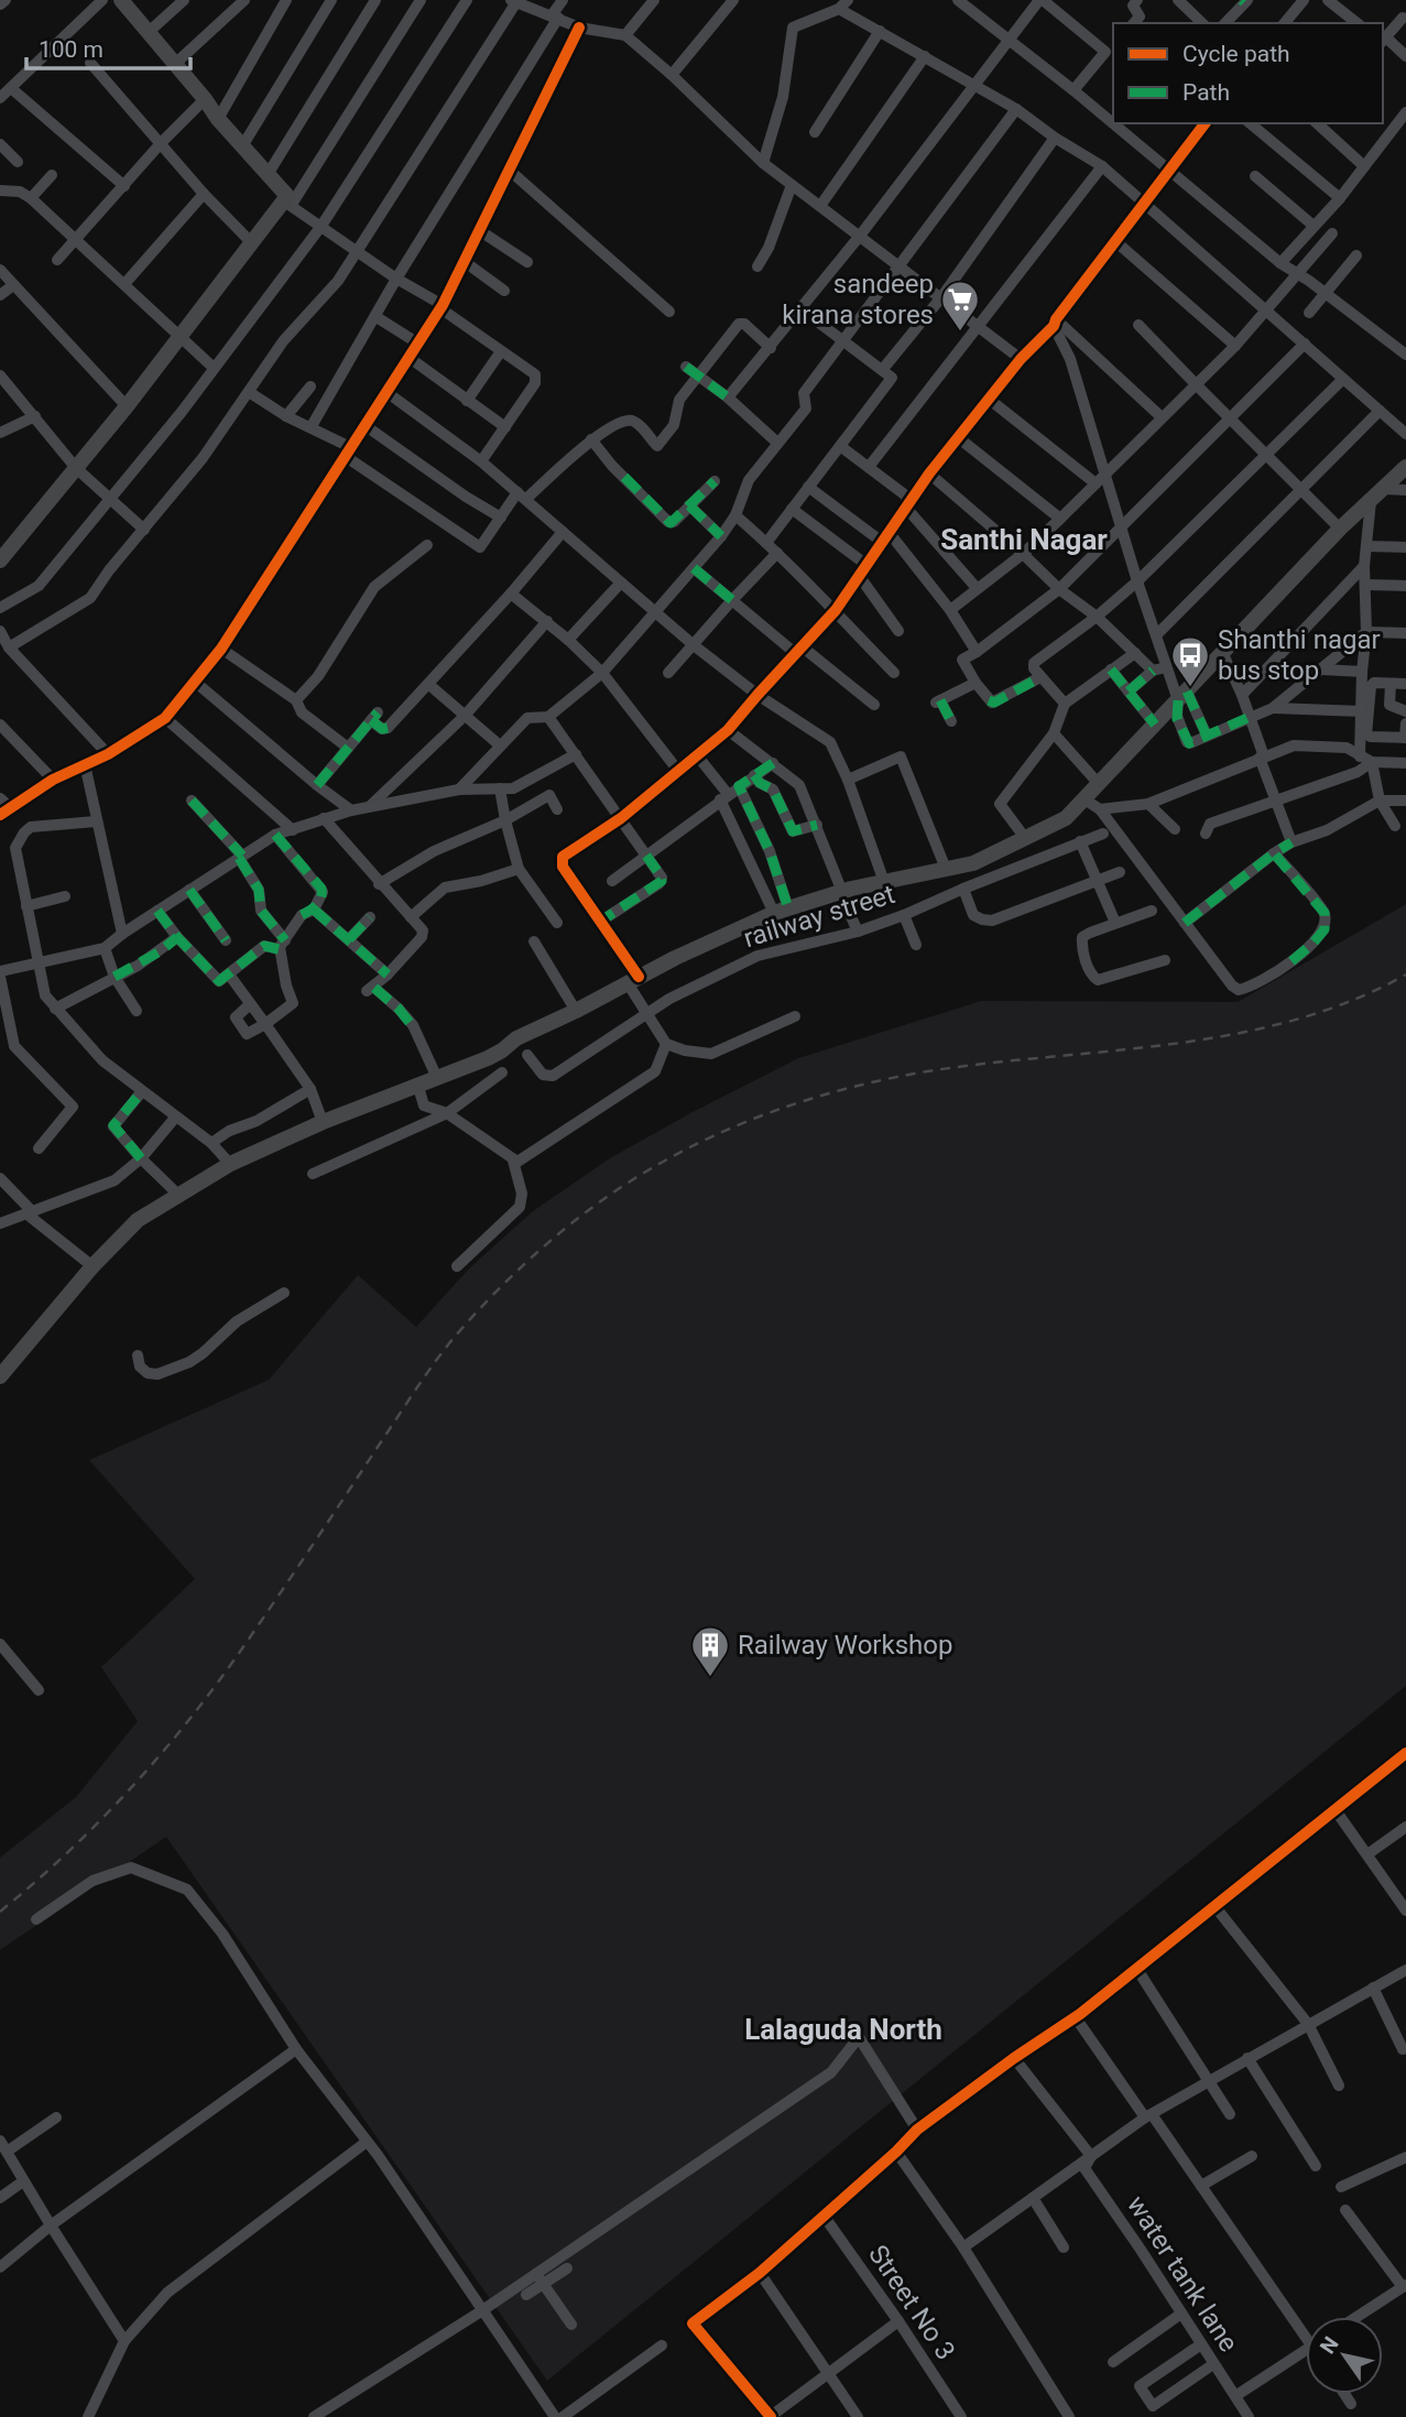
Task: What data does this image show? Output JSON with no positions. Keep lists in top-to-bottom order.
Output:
{
  "streets": {
    "street": ["railway street", "water tank lane", "Street No 3"]
  },
  "districts": ["Santhi Nagar", "Lalaguda North"],
  "places": {
    "supermarket": ["sandeep kirana stores"],
    "bus stop": ["Shanthi nagar bus stop"],
    "building": ["Railway Workshop"]
  },
  "legend": ["Cycle path", "Path"],
  "scale_bar": "100 m",
  "north": "top left"
}
